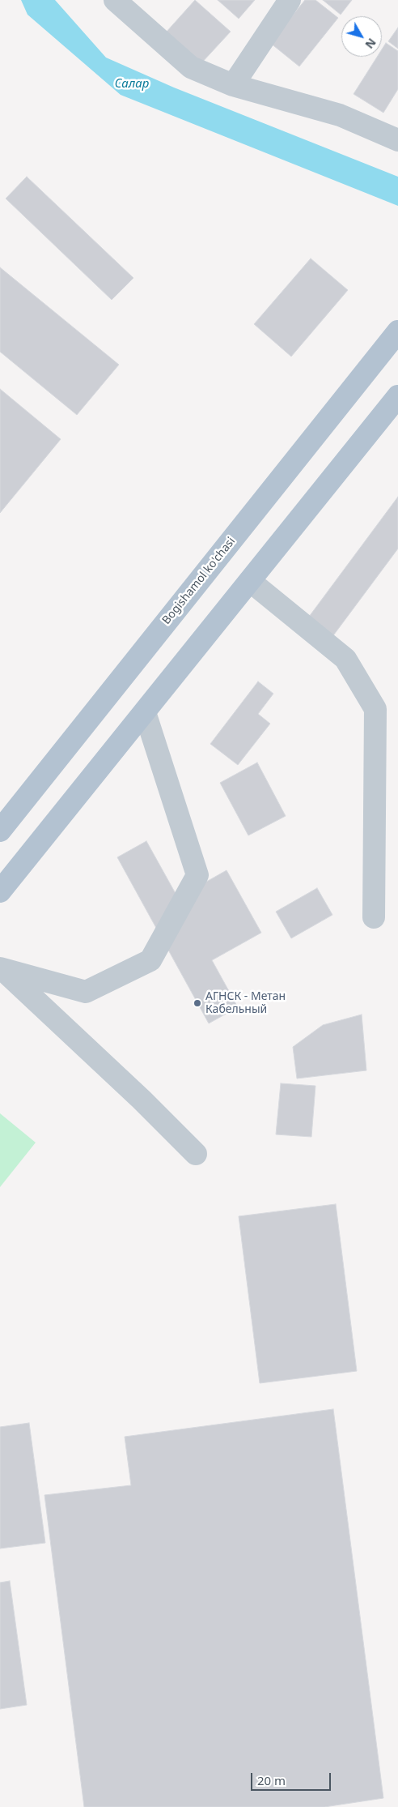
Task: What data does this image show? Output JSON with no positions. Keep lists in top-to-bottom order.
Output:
{
  "streets": {
    "main road": ["Bogishamol ko'chasi"]
  },
  "water": ["Салар"],
  "places": ["АГНСК - Метан Кабельный"],
  "scale_bar": "20 m",
  "north": "bottom right"
}
